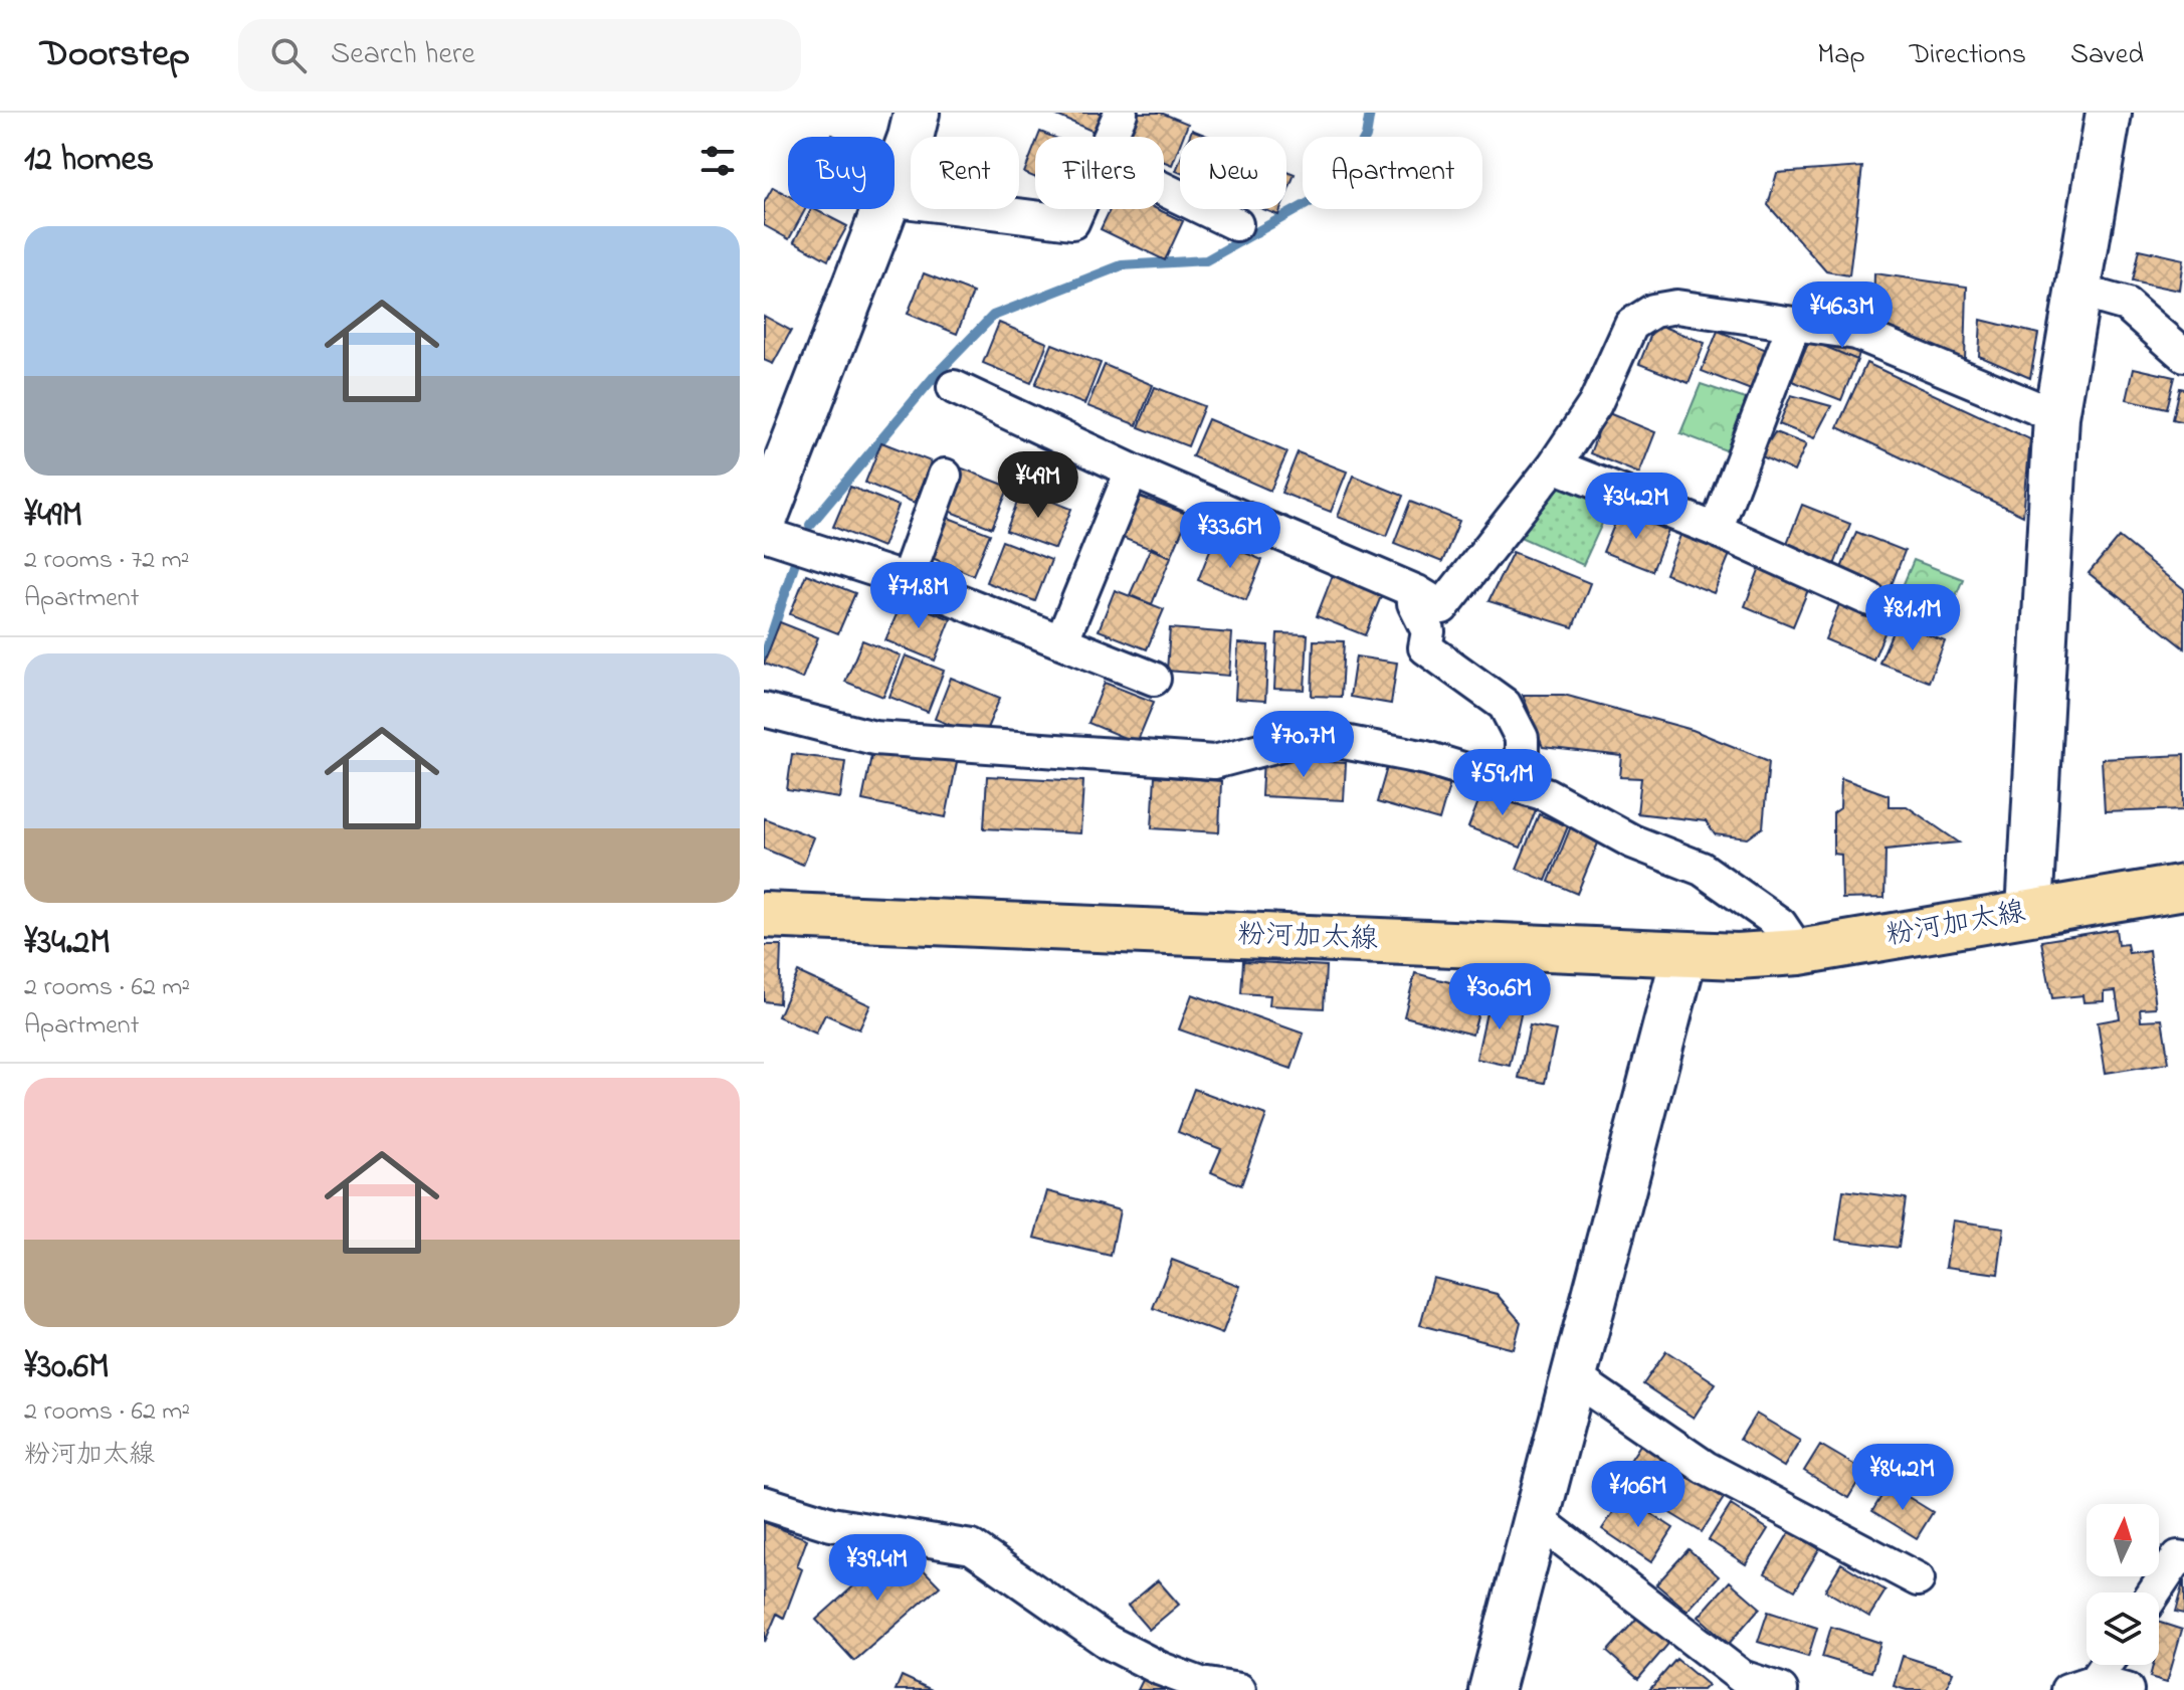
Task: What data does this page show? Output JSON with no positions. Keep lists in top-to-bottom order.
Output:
{
  "streets": {
    "main road": ["粉河加太線"]
  },
  "north": "top",
  "page": {
    "header": "Doorstep",
    "search": "Search here",
    "nav": ["Map", "Directions", "Saved"],
    "heading": "12 homes",
    "chip": [
      "Buy",
      "Rent",
      "Filters",
      "New",
      "Apartment"
    ],
    "list": [
      {
        "name": "¥49M",
        "note": "2 rooms · 72 m² · Apartment"
      },
      {
        "name": "¥34.2M",
        "note": "2 rooms · 62 m² · Apartment"
      },
      {
        "name": "¥30.6M",
        "note": "2 rooms · 62 m² · 粉河加太線"
      }
    ],
    "price": [
      "¥46.3M",
      "¥49M",
      "¥34.2M",
      "¥33.6M",
      "¥71.8M",
      "¥81.1M",
      "¥70.7M",
      "¥59.1M",
      "¥30.6M",
      "¥84.2M",
      "¥106M",
      "¥39.4M"
    ]
  }
}
